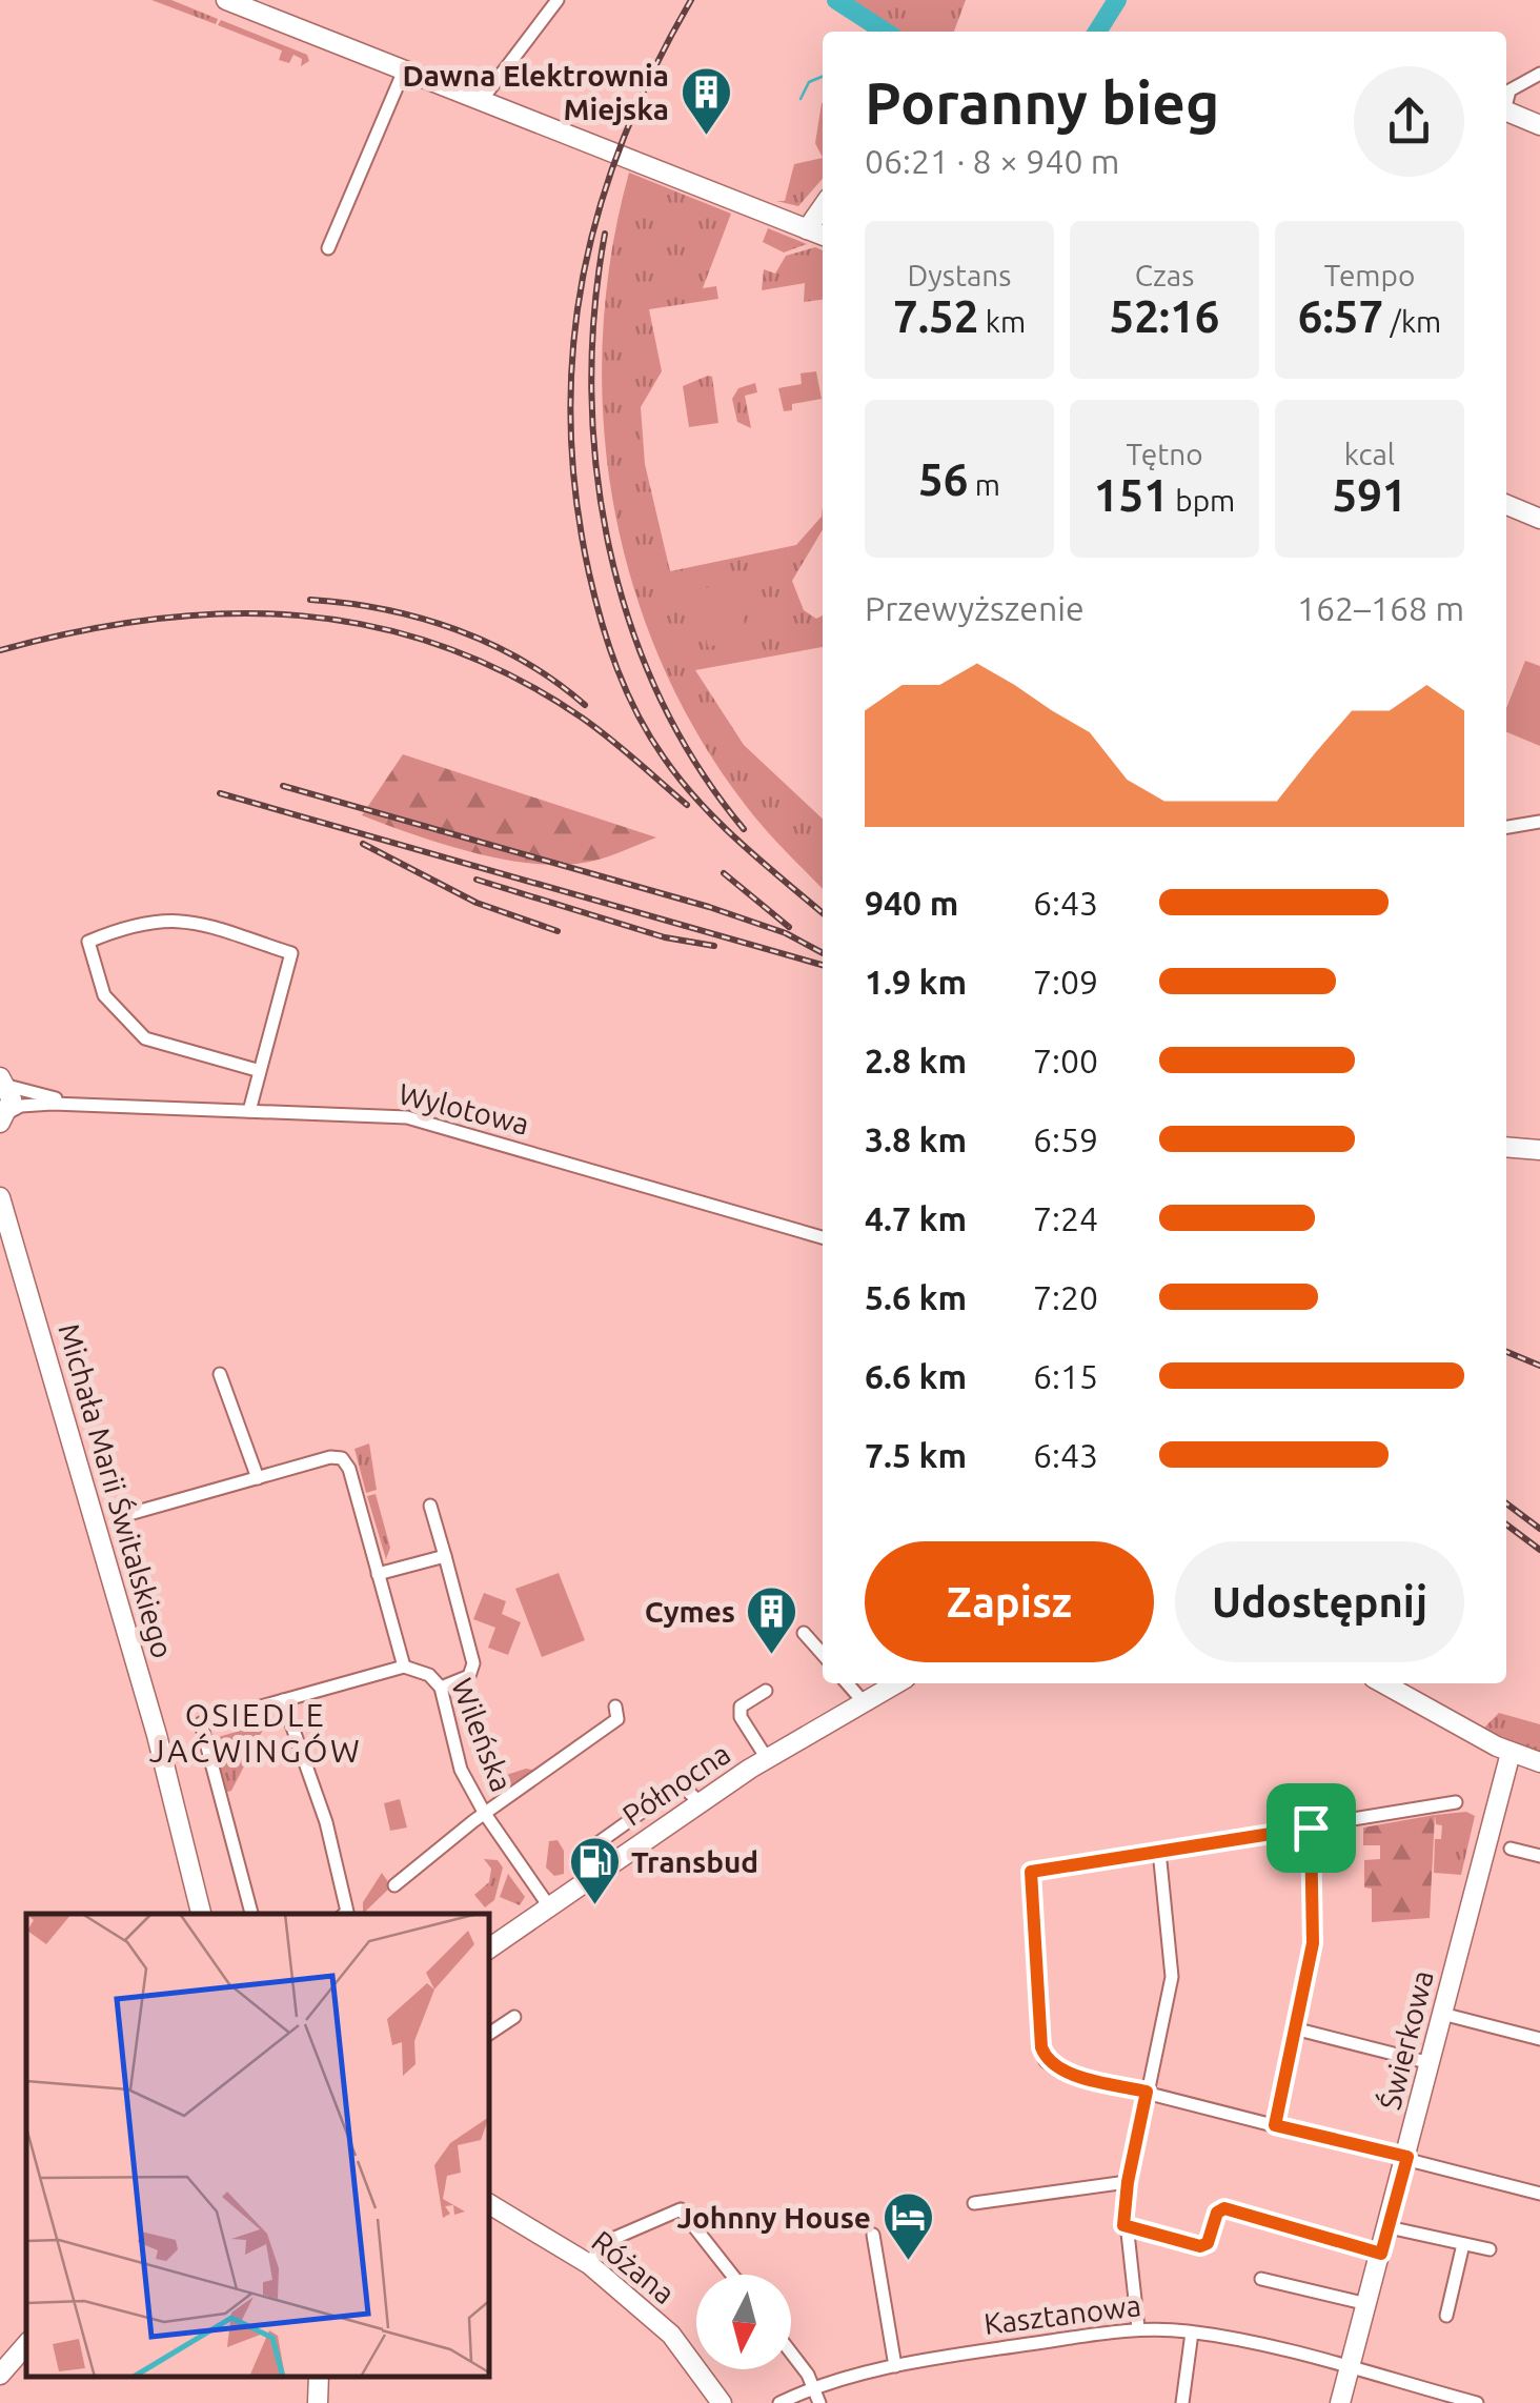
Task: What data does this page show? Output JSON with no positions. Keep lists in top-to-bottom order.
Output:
{
  "streets": {
    "street": [
      "Wylotowa",
      "Michała Marii Świtalskiego",
      "Wileńska",
      "Północna",
      "Świerkowa",
      "Różana",
      "Kasztanowa"
    ]
  },
  "crossings": [
    ["Wileńska", "Północna"],
    ["Świerkowa", "Kasztanowa"]
  ],
  "districts": ["OSIEDLE JAĆWINGÓW"],
  "places": {
    "building": ["Dawna Elektrownia Miejska", "Cymes"],
    "fuel station": ["Transbud"],
    "hotel": ["Johnny House"]
  },
  "north": "bottom",
  "page": {
    "heading": ["Poranny bieg", "06:21 · 8 × 940 m"],
    "stats": [
      ["Dystans", "7.52 km"],
      ["Czas", "52:16"],
      ["Tempo", "6:57 /km"],
      ["56 m"],
      ["Tętno", "151 bpm"],
      ["kcal", "591"]
    ],
    "chart": ["Przewyższenie", "162–168 m"],
    "list": [
      {
        "name": "940 m",
        "note": "6:43"
      },
      {
        "name": "1.9 km",
        "note": "7:09"
      },
      {
        "name": "2.8 km",
        "note": "7:00"
      },
      {
        "name": "3.8 km",
        "note": "6:59"
      },
      {
        "name": "4.7 km",
        "note": "7:24"
      },
      {
        "name": "5.6 km",
        "note": "7:20"
      },
      {
        "name": "6.6 km",
        "note": "6:15"
      },
      {
        "name": "7.5 km",
        "note": "6:43"
      }
    ],
    "buttons": ["Zapisz", "Udostępnij"]
  }
}
